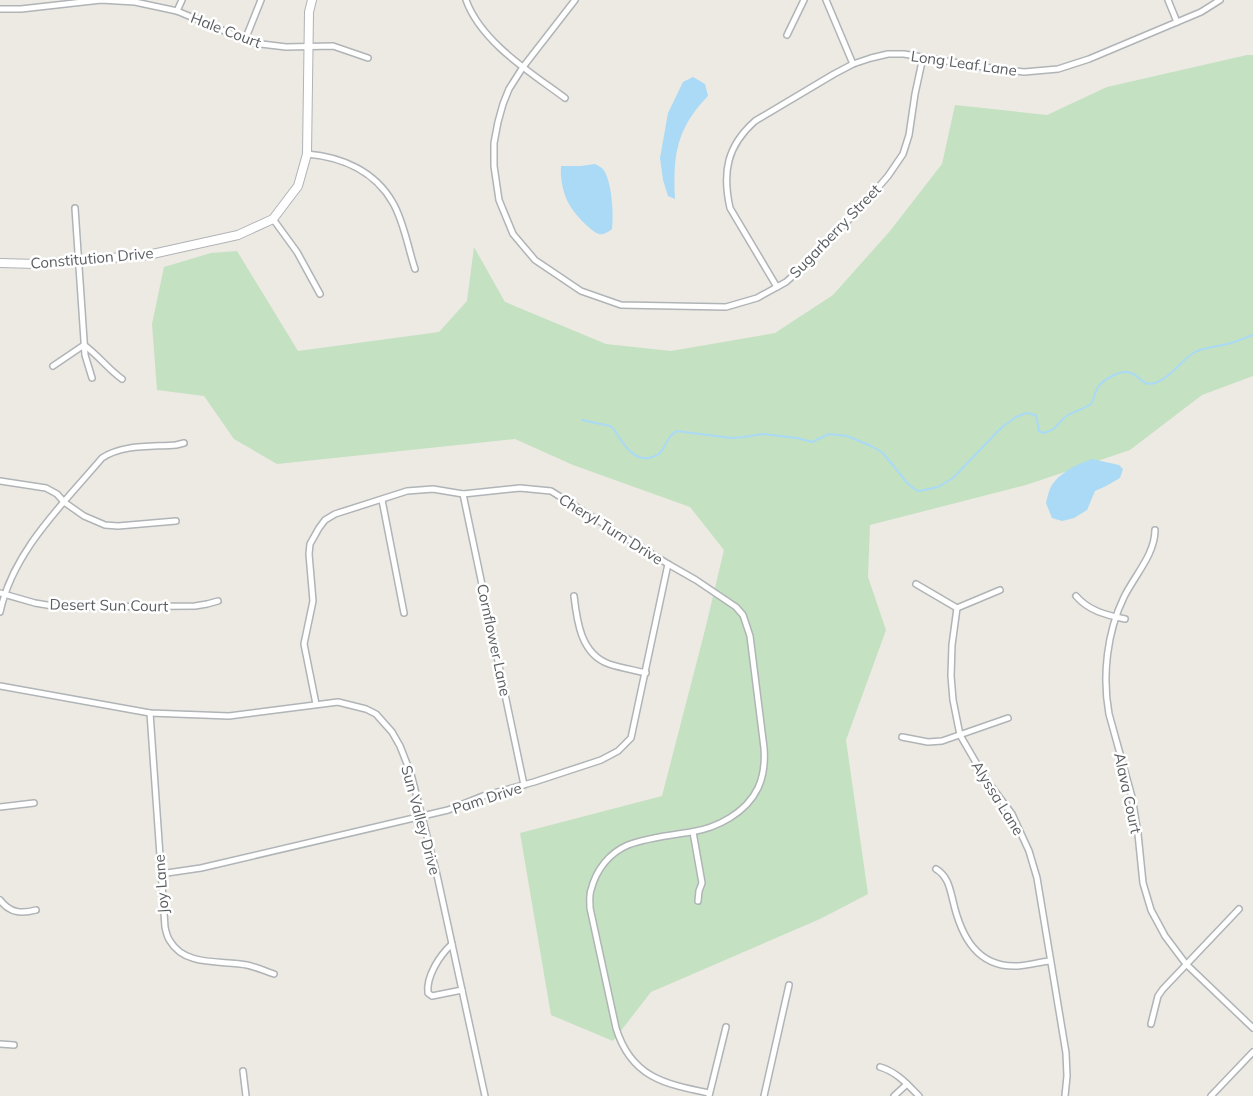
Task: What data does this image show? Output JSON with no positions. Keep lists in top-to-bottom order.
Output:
{
  "streets": {
    "street": [
      "Hale Court",
      "Long Leaf Lane",
      "Sugarberry Street",
      "Constitution Drive",
      "Cheryl Turn Drive",
      "Desert Sun Court",
      "Cornflower Lane",
      "Alava Court",
      "Pam Drive",
      "Alyssa Lane",
      "Sun Valley Drive",
      "Joy Lane"
    ]
  },
  "crossings": [
    ["Hale Court", "Constitution Drive"],
    ["Long Leaf Lane", "Sugarberry Street"],
    ["Cheryl Turn Drive", "Cornflower Lane"],
    ["Cheryl Turn Drive", "Pam Drive"],
    ["Cheryl Turn Drive", "Sun Valley Drive"],
    ["Cornflower Lane", "Pam Drive"],
    ["Pam Drive", "Sun Valley Drive"],
    ["Pam Drive", "Joy Lane"],
    ["Sun Valley Drive", "Joy Lane"]
  ]
}
